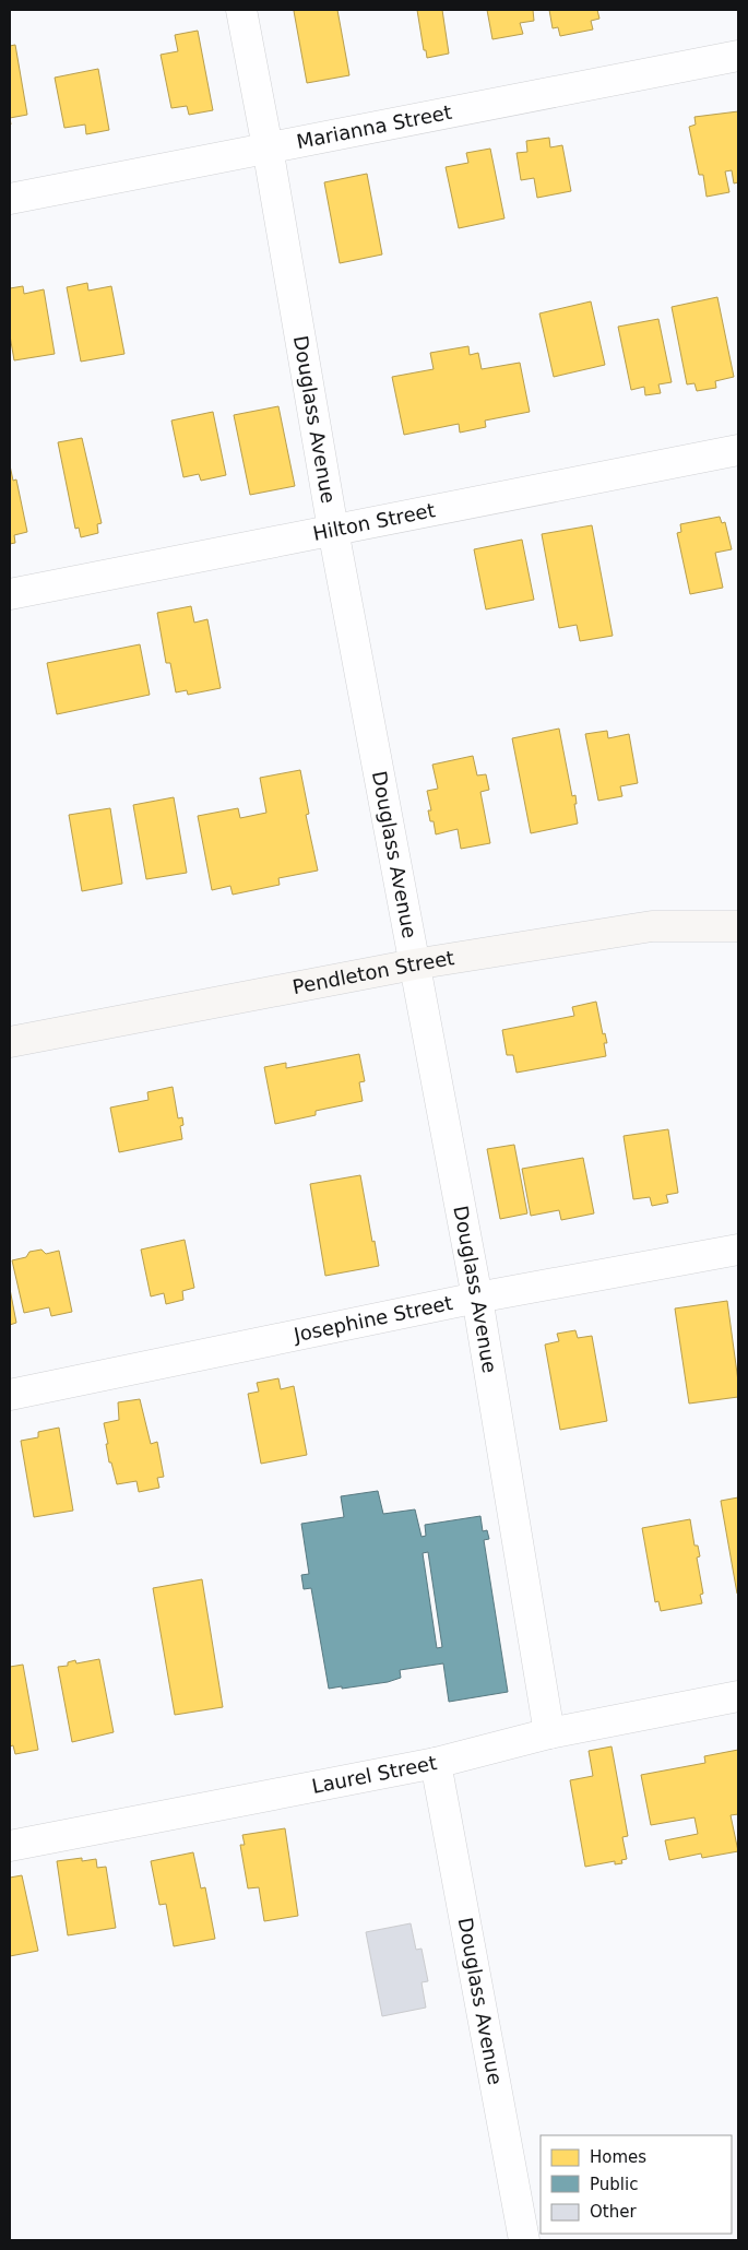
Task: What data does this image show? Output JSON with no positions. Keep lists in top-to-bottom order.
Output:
{
  "streets": {
    "main road": ["Pendleton Street"],
    "street": [
      "Marianna Street",
      "Douglass Avenue",
      "Hilton Street",
      "Josephine Street",
      "Laurel Street"
    ]
  },
  "crossings": [
    ["Marianna Street", "Douglass Avenue"],
    ["Douglass Avenue", "Hilton Street"],
    ["Douglass Avenue", "Pendleton Street"],
    ["Douglass Avenue", "Josephine Street"],
    ["Douglass Avenue", "Laurel Street"]
  ],
  "legend": ["Homes", "Public", "Other"]
}
